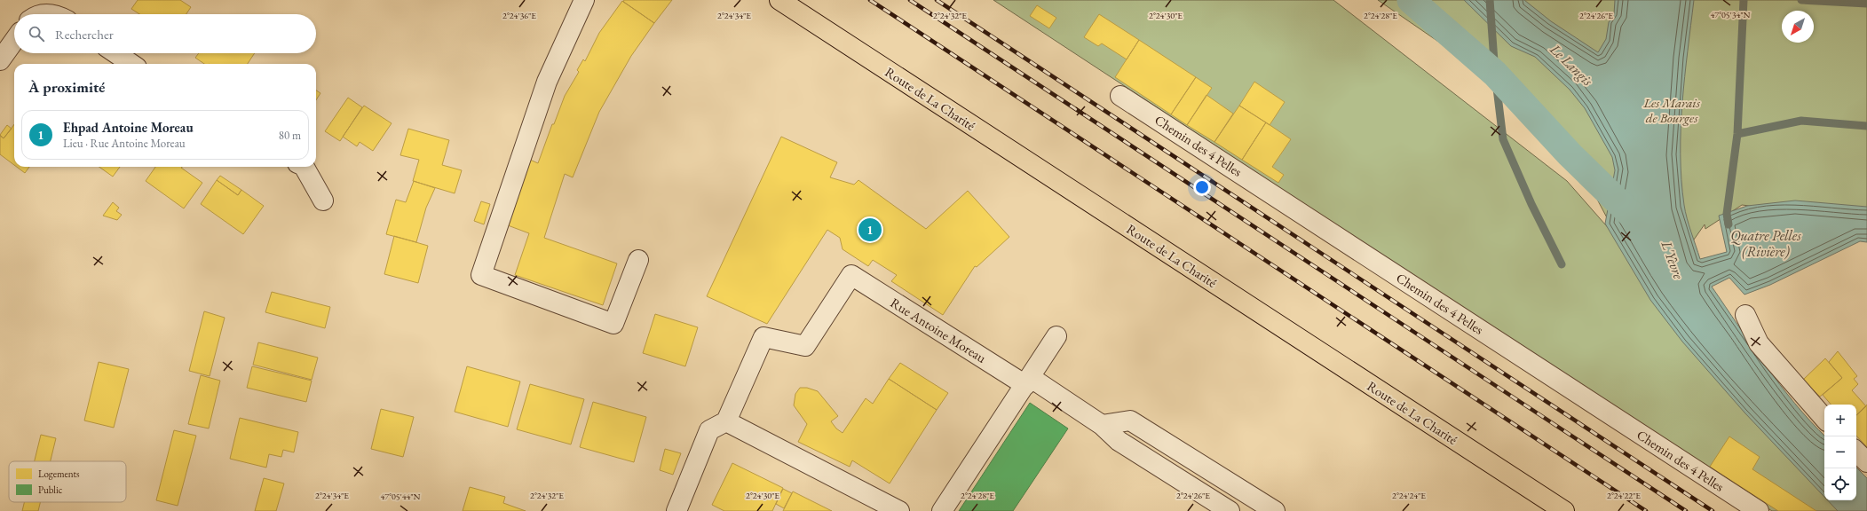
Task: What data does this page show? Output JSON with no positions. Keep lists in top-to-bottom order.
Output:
{
  "streets": {
    "main road": ["Route de La Charité"],
    "street": ["Chemin des 4 Pelles", "Rue Antoine Moreau"]
  },
  "water": ["Le Langis", "Quatre Pelles (Rivière)", "L'Yèvre"],
  "parks": ["Les Marais de Bourges"],
  "legend": ["Logements", "Public"],
  "north": "bottom left",
  "page": {
    "search": "Rechercher",
    "heading": "À proximité",
    "list": [
      {
        "mark": "1",
        "name": "Ehpad Antoine Moreau",
        "note": "Lieu · Rue Antoine Moreau",
        "value": "80 m"
      }
    ],
    "pins": "1",
    "map_buttons": ["+", "−"]
  },
  "coordinates": [
    "47°05'34\"N",
    "2°24'36\"E",
    "2°24'34\"E",
    "2°24'32\"E",
    "2°24'30\"E",
    "2°24'28\"E",
    "2°24'26\"E",
    "2°24'24\"E",
    "2°24'22\"E",
    "47°05'44\"N"
  ]
}
